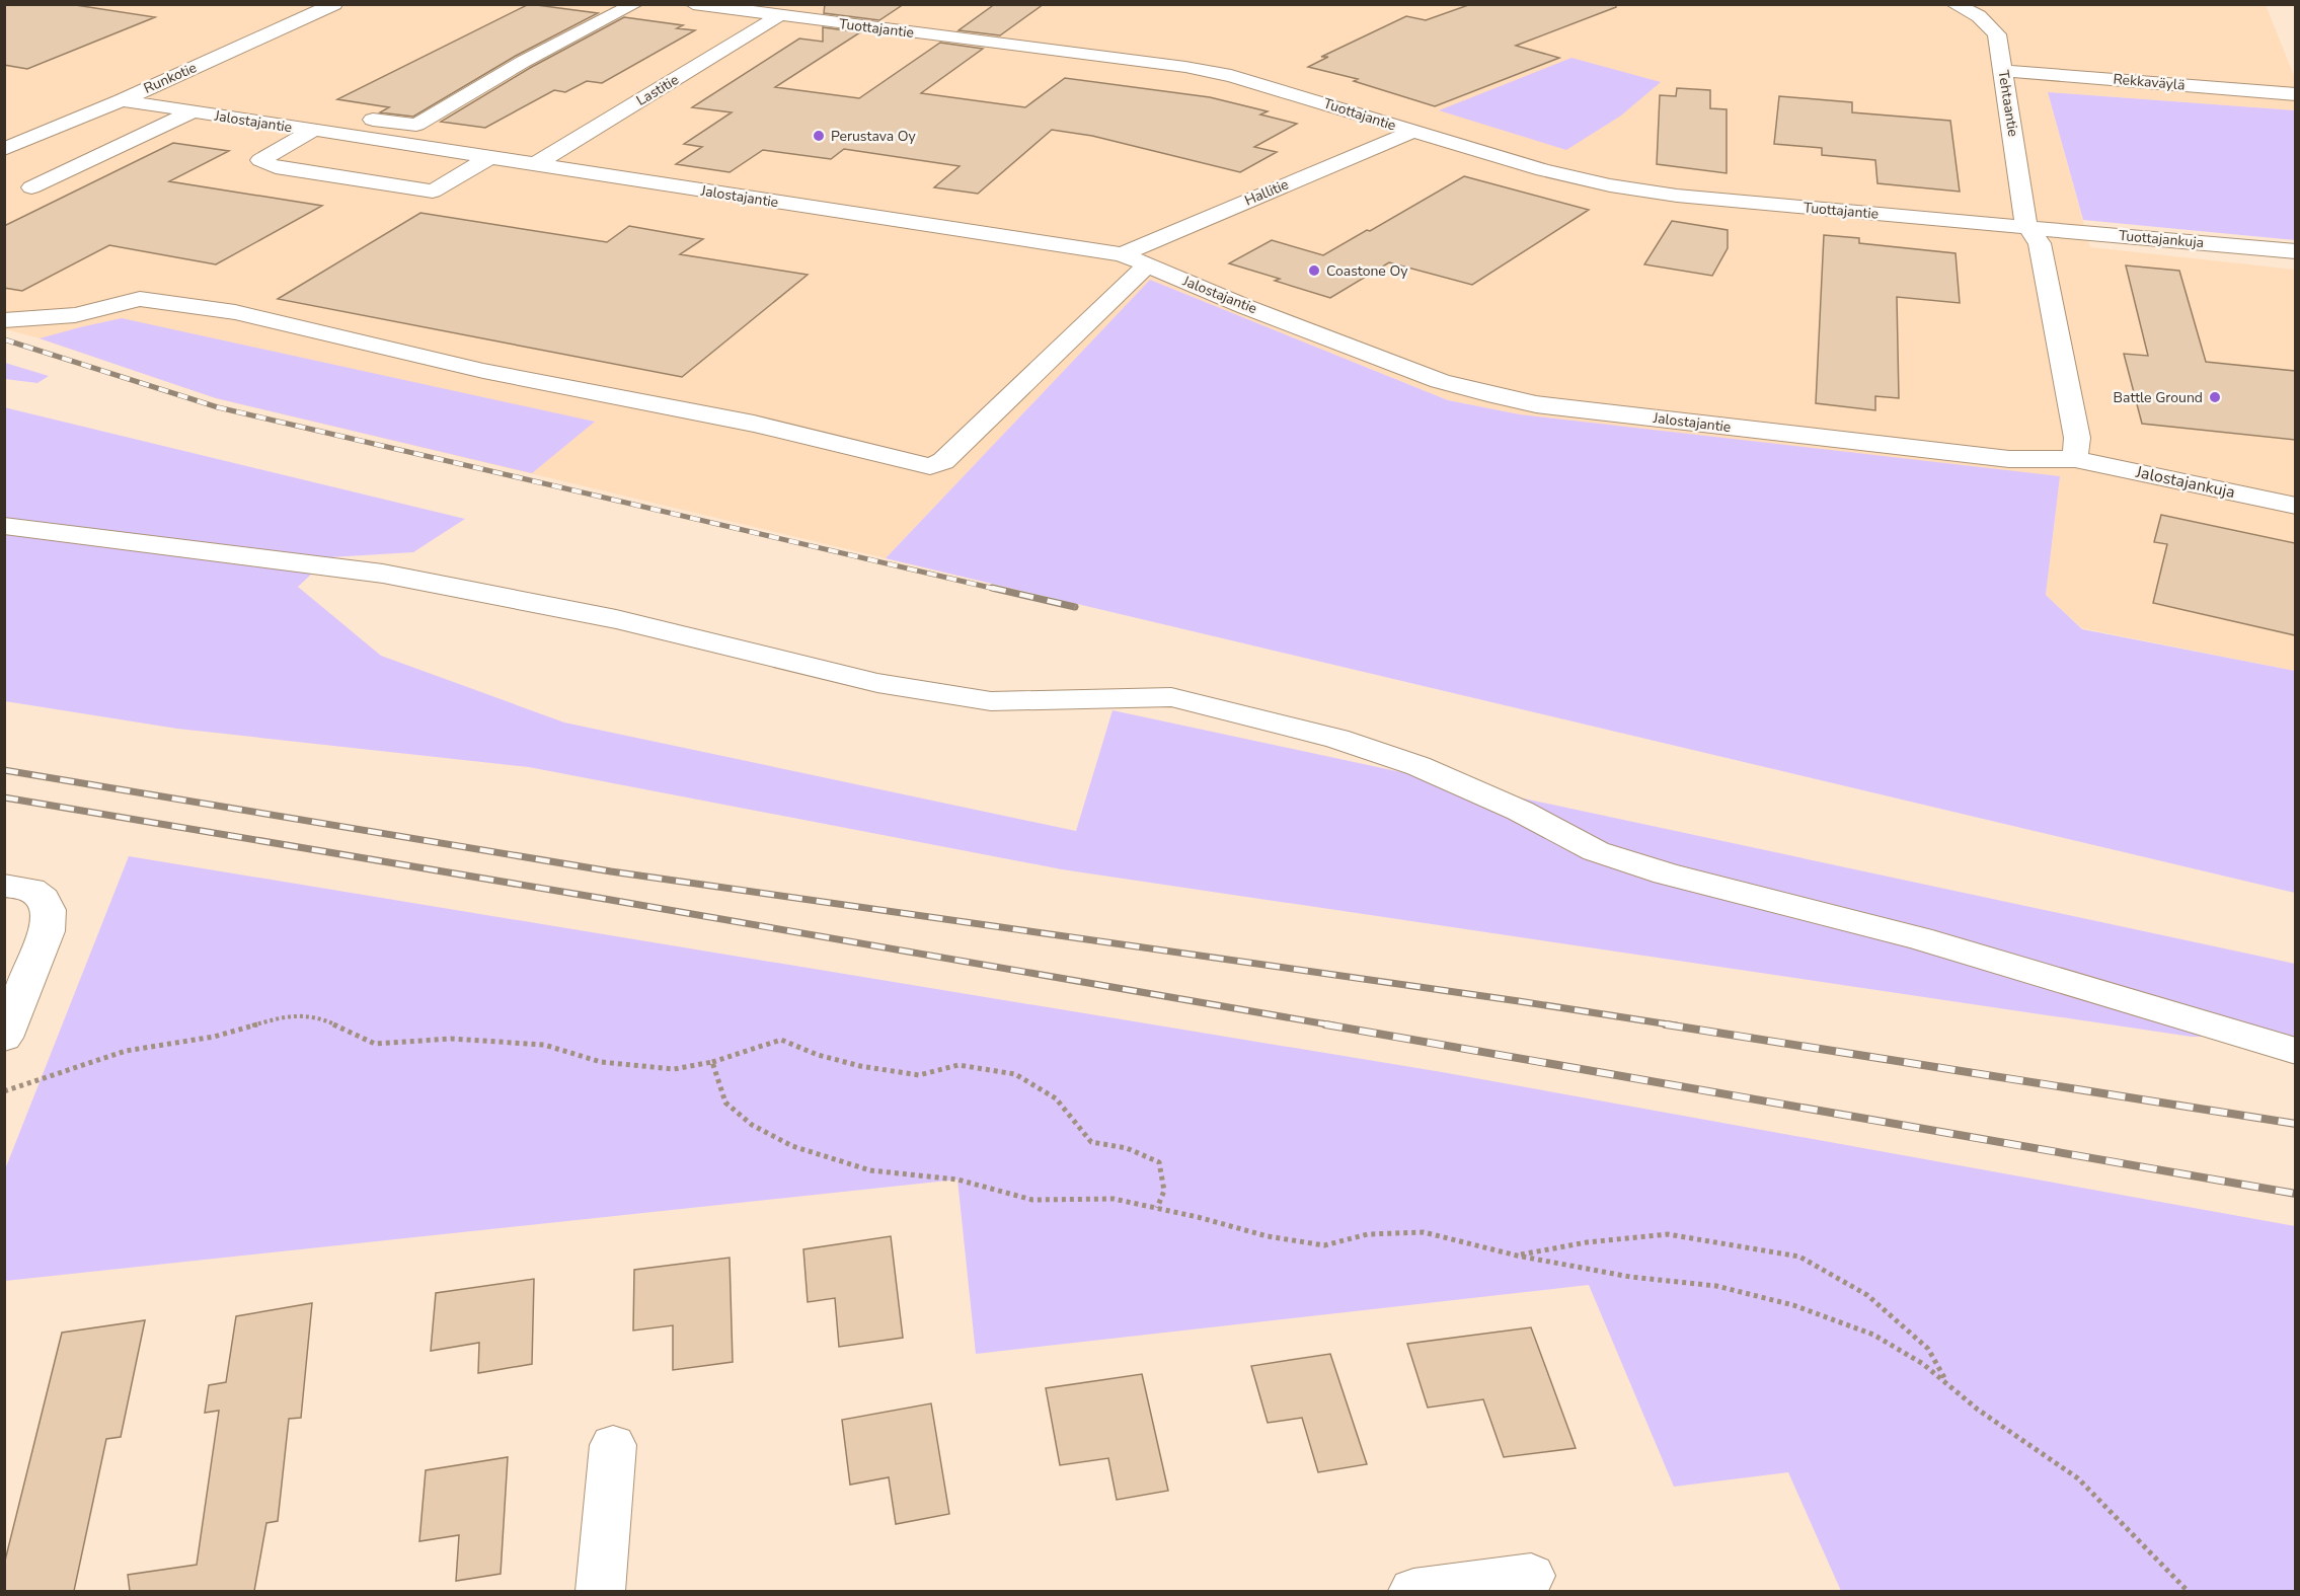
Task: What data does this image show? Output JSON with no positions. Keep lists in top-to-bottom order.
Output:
{
  "streets": {
    "street": [
      "Tuottajantie",
      "Runkotie",
      "Rekkaväylä",
      "Lastitie",
      "Tehtaantie",
      "Jalostajantie",
      "Hallitie",
      "Tuottajankuja",
      "Jalostajankuja"
    ]
  },
  "crossings": [
    ["Tuottajantie", "Lastitie"],
    ["Tuottajantie", "Tehtaantie"],
    ["Tuottajantie", "Hallitie"],
    ["Tuottajantie", "Tuottajankuja"],
    ["Runkotie", "Jalostajantie"],
    ["Rekkaväylä", "Tehtaantie"],
    ["Lastitie", "Jalostajantie"],
    ["Tehtaantie", "Tuottajankuja"],
    ["Jalostajantie", "Hallitie"],
    ["Jalostajantie", "Jalostajankuja"]
  ],
  "places": ["Perustava Oy", "Coastone Oy", "Battle Ground"]
}
